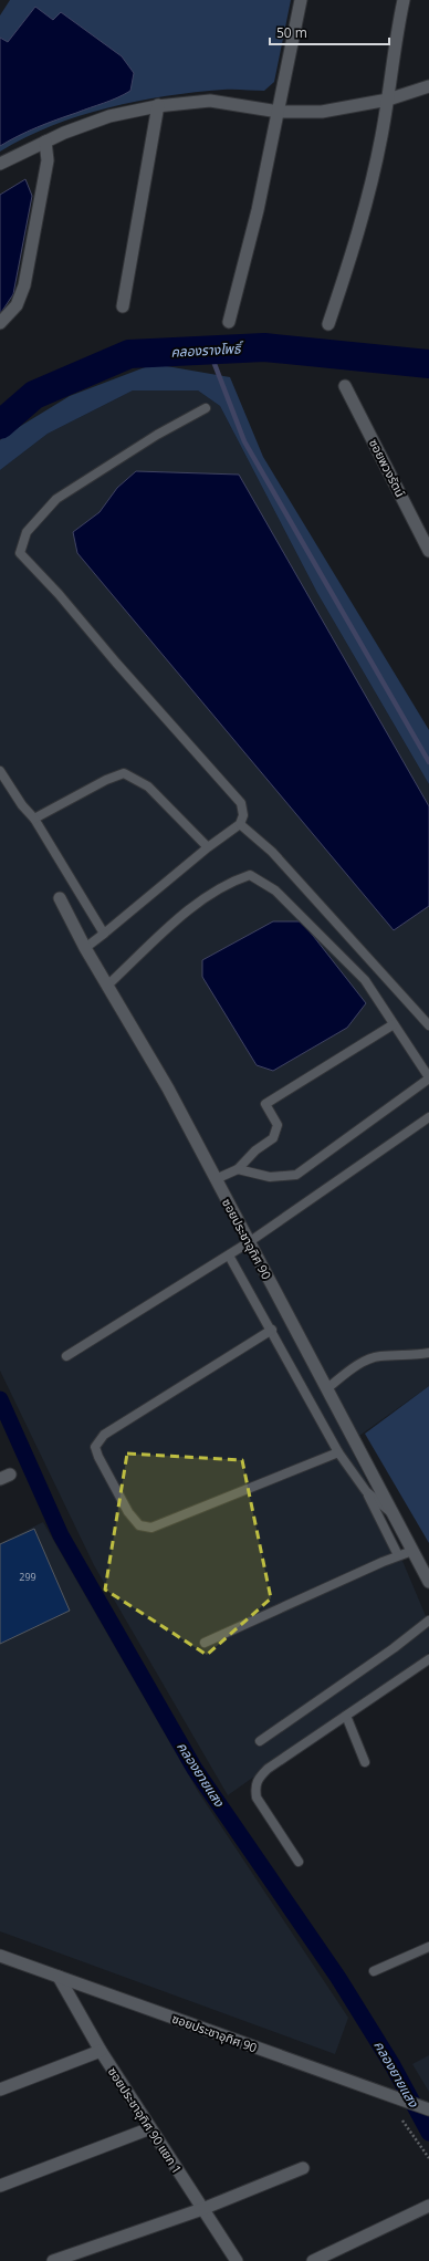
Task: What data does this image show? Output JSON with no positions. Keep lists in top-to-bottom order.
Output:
{
  "streets": {
    "street": ["ซอยพวงรัตน์", "ซอยประชาอุทิศ 90", "ซอยประชาอุทิศ 90 แยก 1"]
  },
  "crossings": [
    ["ซอยประชาอุทิศ 90", "ซอยประชาอุทิศ 90 แยก 1"]
  ],
  "water": ["คลองรางโพธิ์", "คลองยายแสง"],
  "house_numbers": ["299"],
  "scale_bar": "50 m"
}
